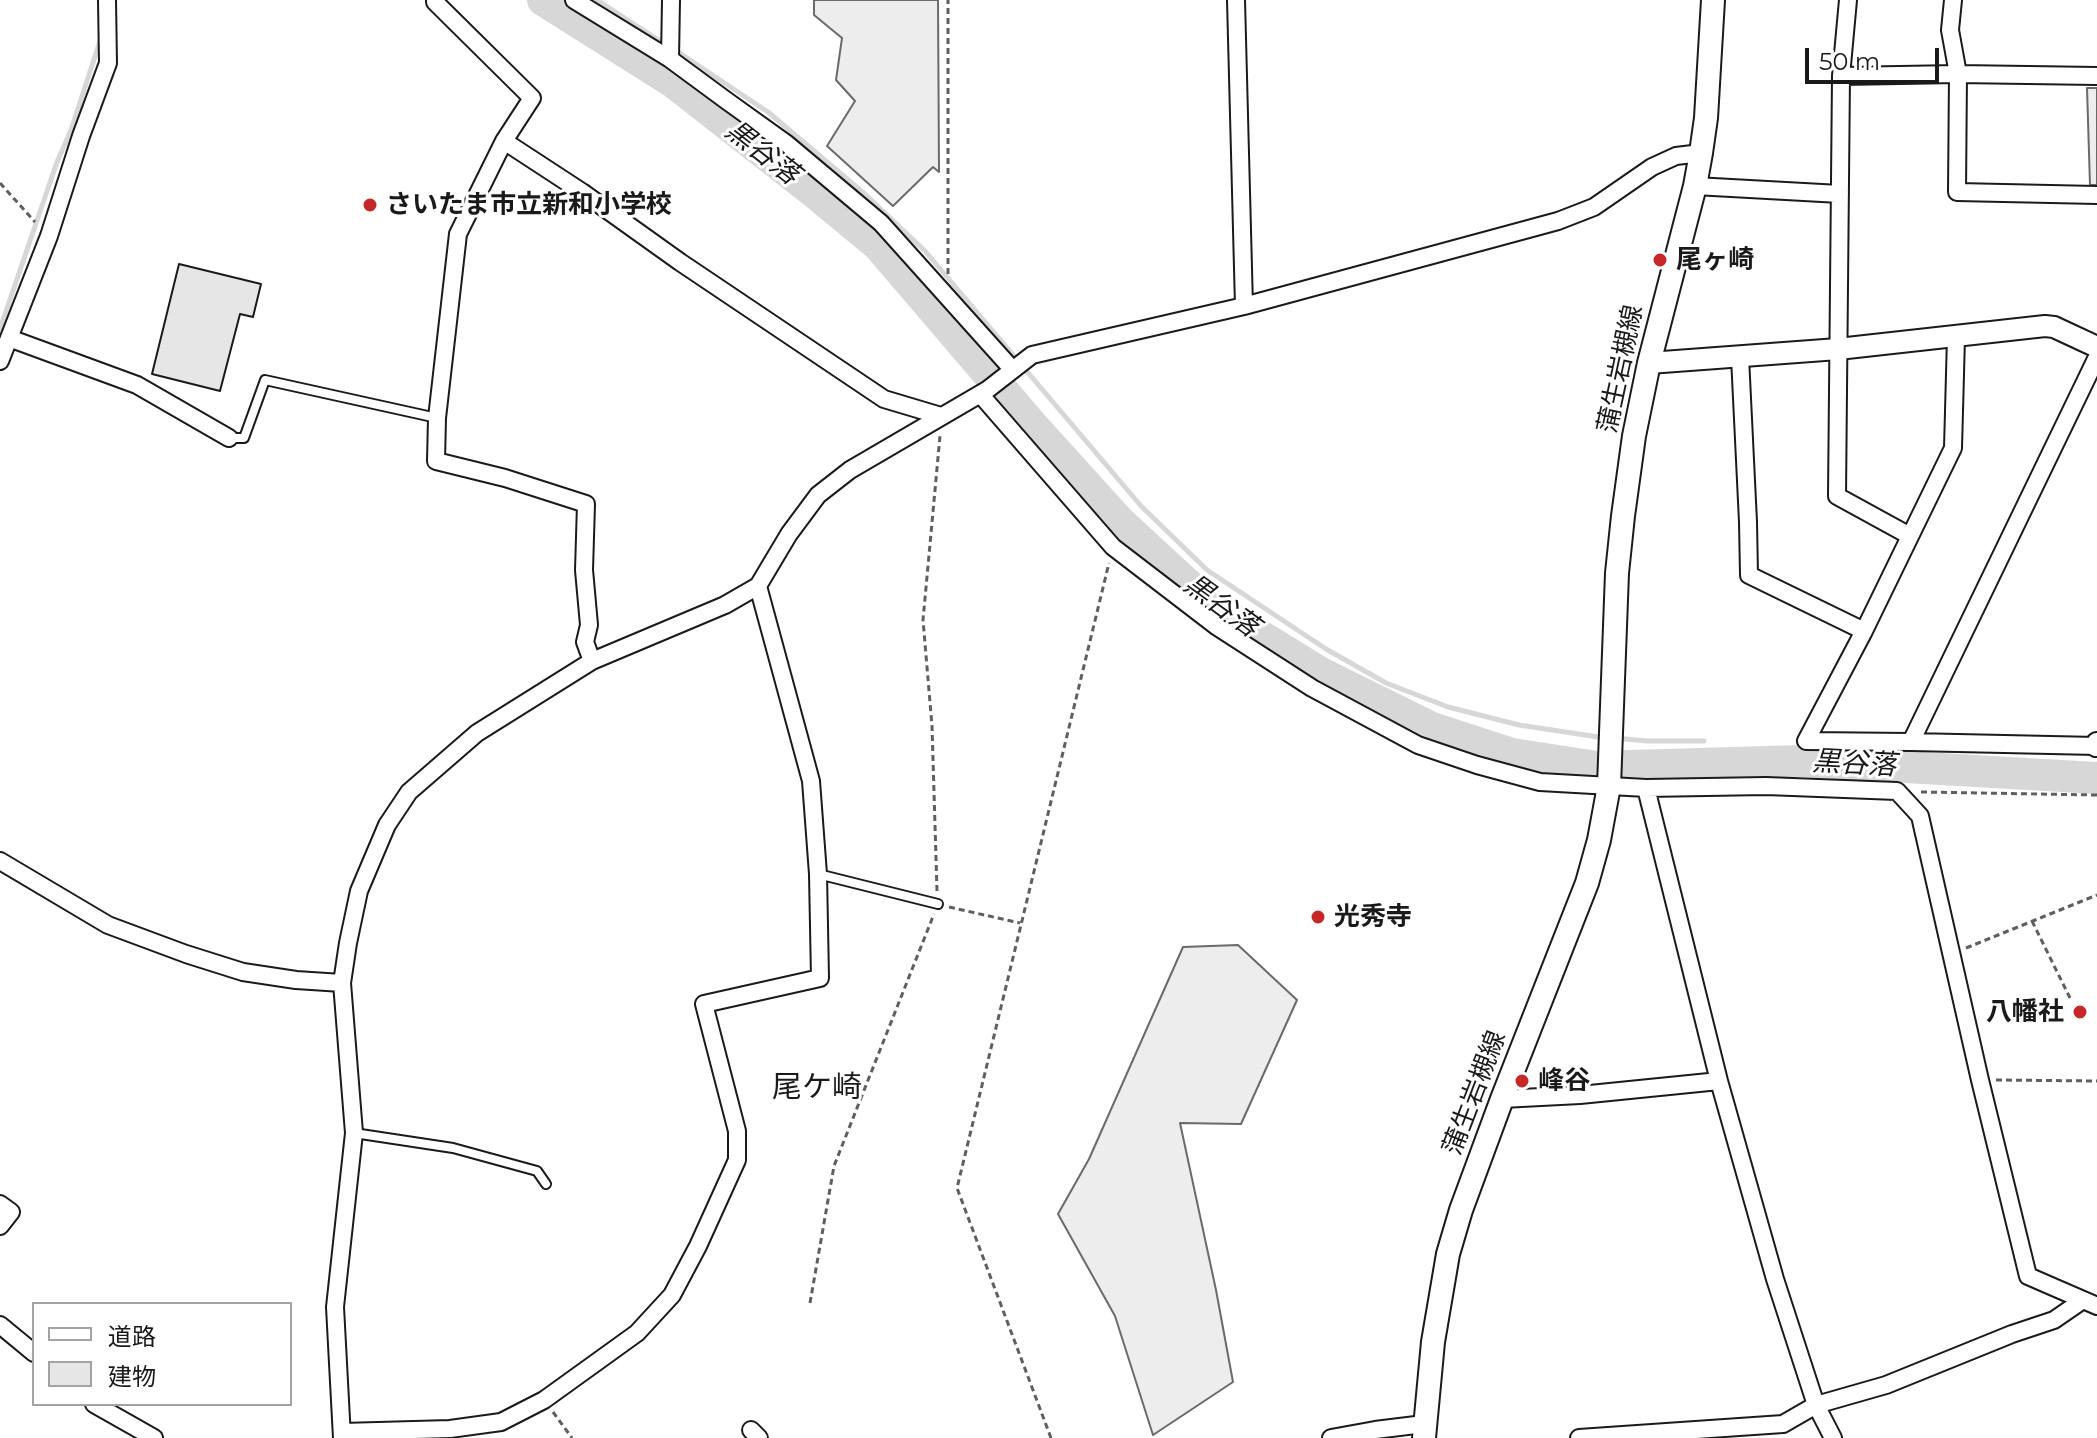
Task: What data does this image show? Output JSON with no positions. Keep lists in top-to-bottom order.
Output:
{
  "streets": {
    "main road": ["蒲生岩槻線"]
  },
  "districts": ["尾ケ崎"],
  "water": ["黒谷落"],
  "places": [
    "さいたま市立新和小学校",
    "尾ヶ崎",
    "光秀寺",
    "八幡社",
    "峰谷"
  ],
  "legend": ["道路", "建物"],
  "scale_bar": "50 m"
}
